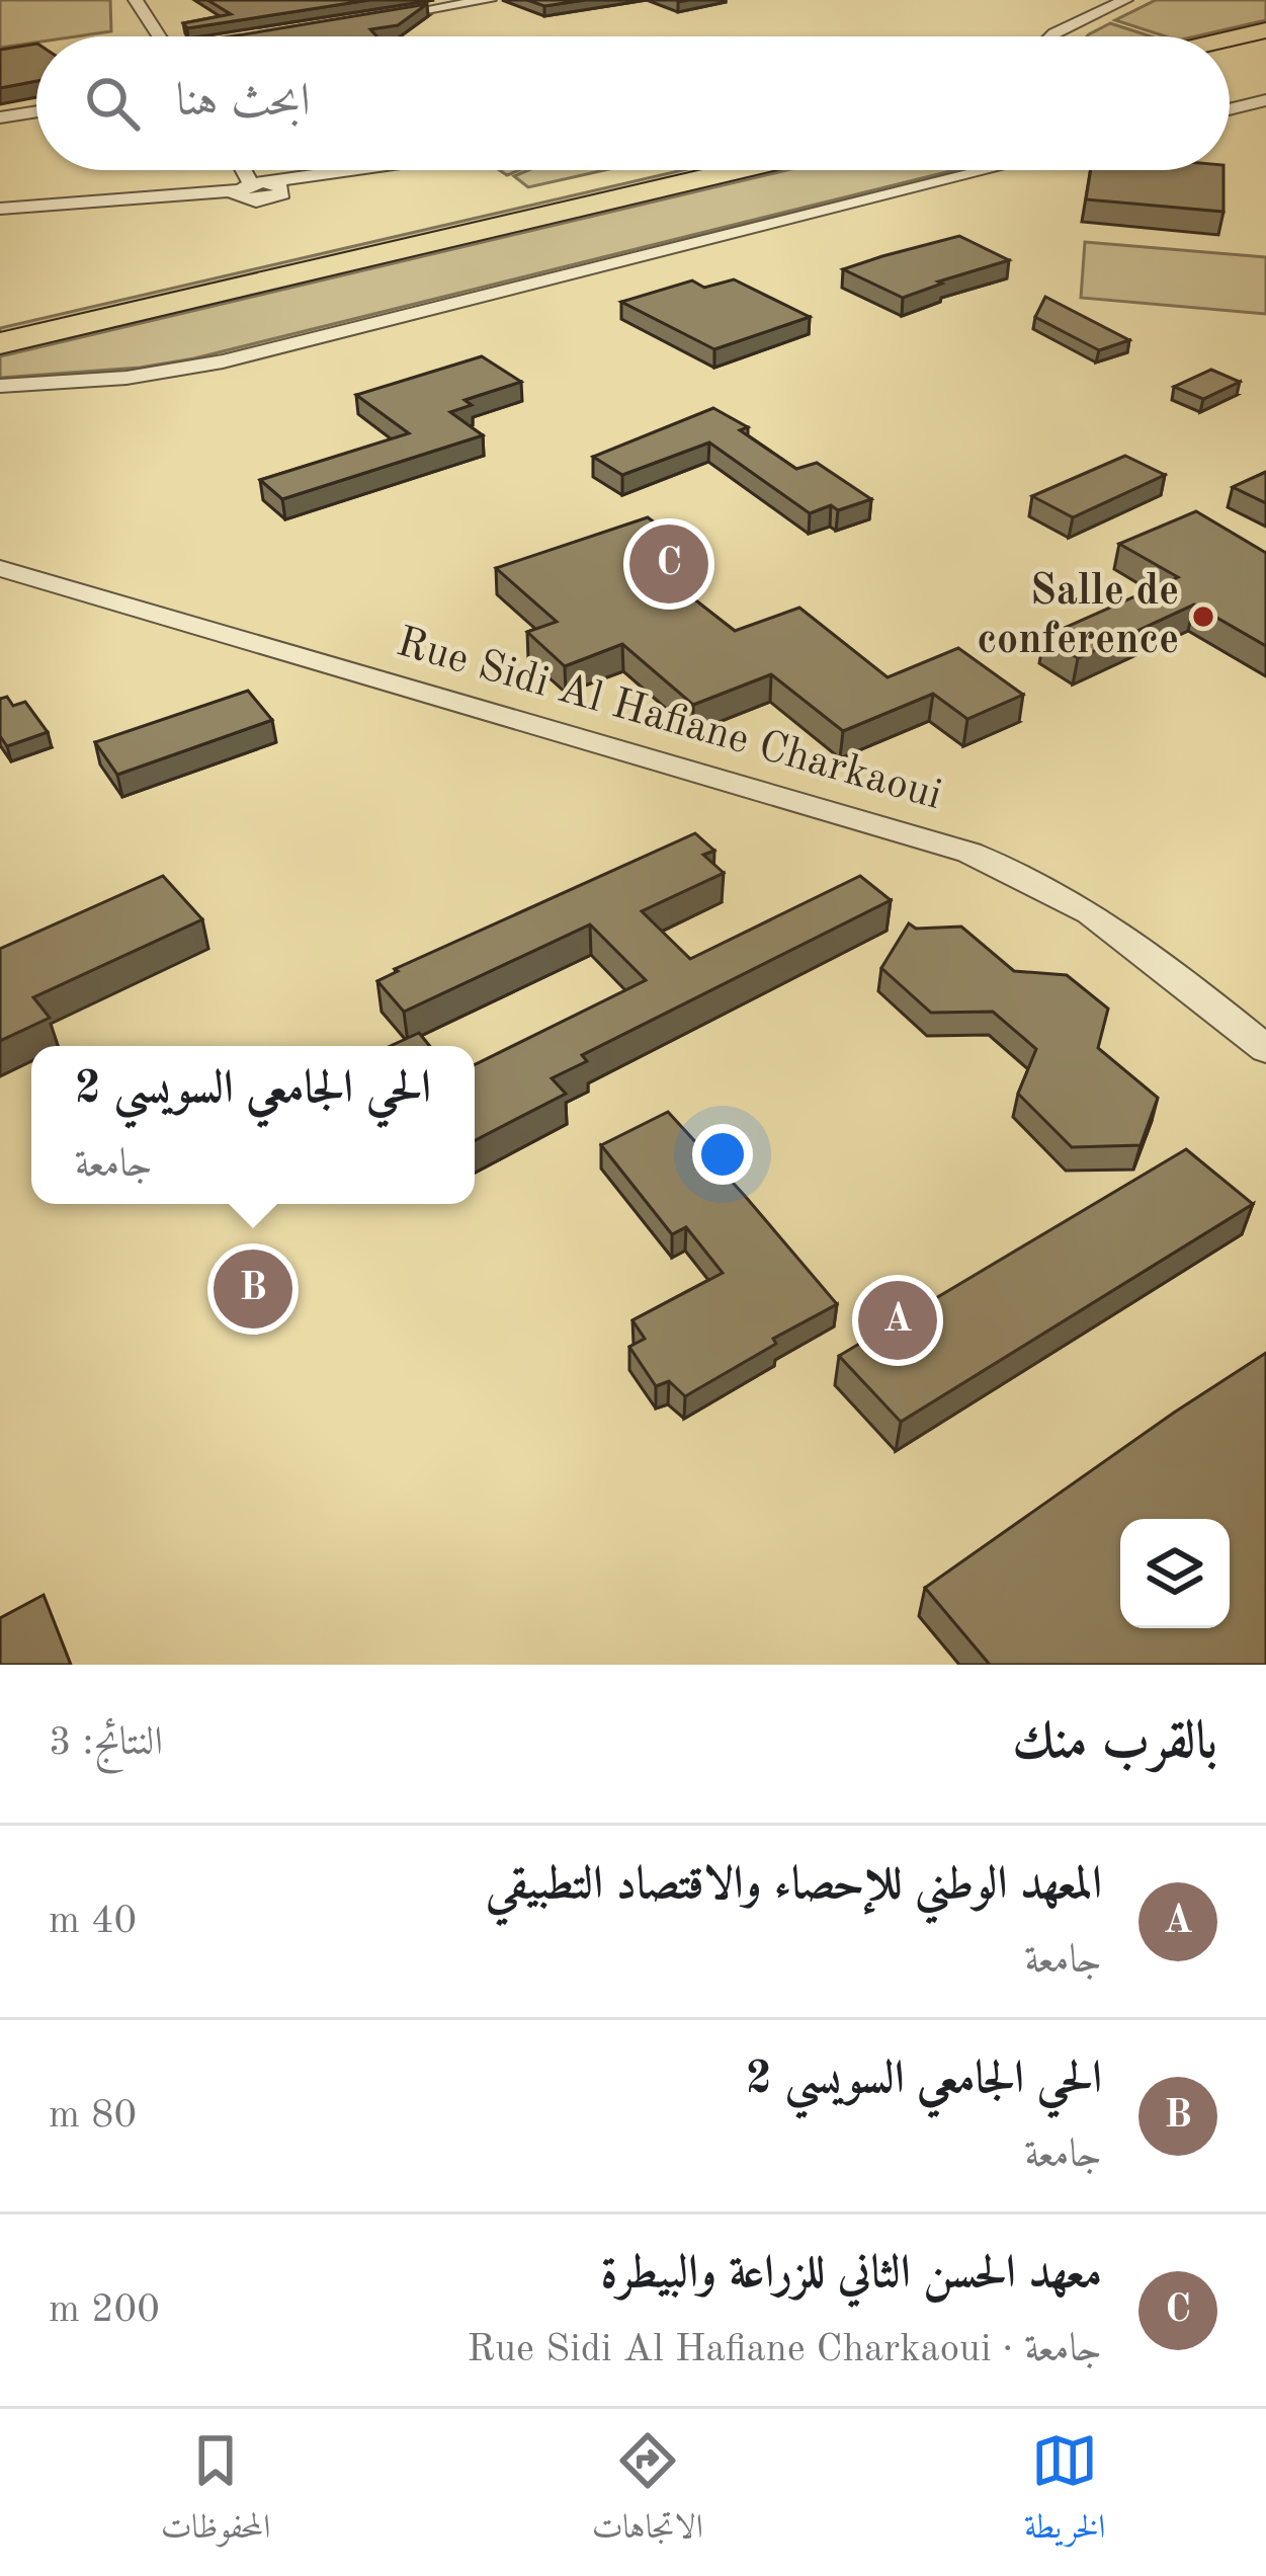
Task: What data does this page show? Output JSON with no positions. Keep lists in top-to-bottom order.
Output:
{
  "streets": {
    "street": ["Rue Sidi Al Hafiane Charkaoui"]
  },
  "places": ["Salle de conference"],
  "page": {
    "search": "ابحث هنا",
    "pins": ["C", "B", "A"],
    "popup": ["الحي الجامعي السويسي 2", "جامعة"],
    "heading": ["بالقرب منك", "النتائج: 3"],
    "list": [
      {
        "mark": "A",
        "name": "المعهد الوطني للإحصاء والاقتصاد التطبيقي",
        "note": "جامعة",
        "value": "40 m"
      },
      {
        "mark": "B",
        "name": "الحي الجامعي السويسي 2",
        "note": "جامعة",
        "value": "80 m"
      },
      {
        "mark": "C",
        "name": "معهد الحسن الثاني للزراعة والبيطرة",
        "note": "جامعة · Rue Sidi Al Hafiane Charkaoui",
        "value": "200 m"
      }
    ],
    "nav": ["الخريطة", "الاتجاهات", "المحفوظات"]
  }
}
